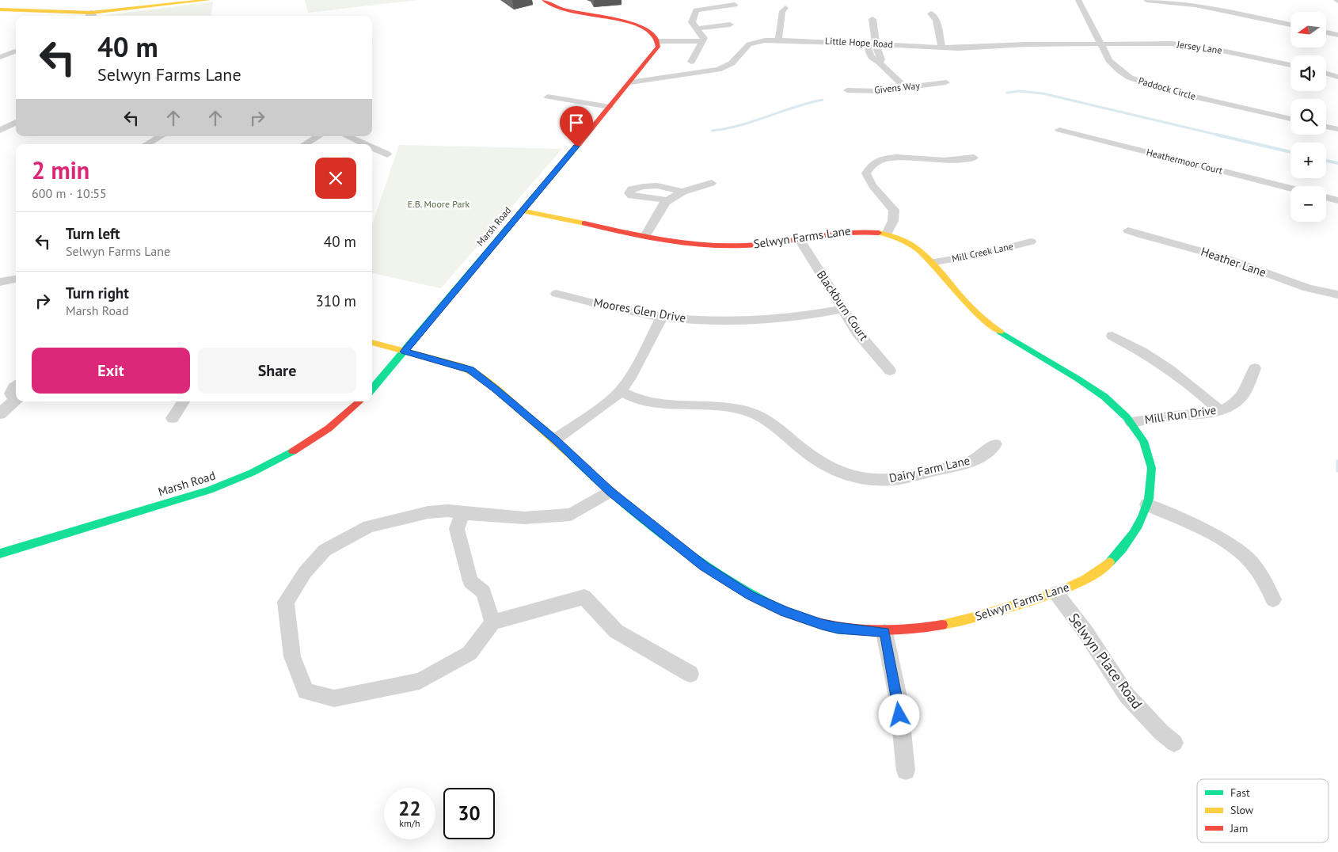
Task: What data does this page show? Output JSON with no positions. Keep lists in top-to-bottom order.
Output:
{
  "streets": {
    "street": [
      "Little Hope Road",
      "Jersey Lane",
      "Givens Way",
      "Paddock Circle",
      "Heathermoor Court",
      "Marsh Road",
      "Selwyn Farms Lane",
      "Mill Creek Lane",
      "Heather Lane",
      "Blackburn Court",
      "Moores Glen Drive",
      "Mill Run Drive",
      "Dairy Farm Lane",
      "Selwyn Place Road"
    ]
  },
  "crossings": [
    ["Little Hope Road", "Jersey Lane"],
    ["Little Hope Road", "Paddock Circle"],
    ["Little Hope Road", "Marsh Road"],
    ["Jersey Lane", "Paddock Circle"],
    ["Marsh Road", "Selwyn Farms Lane"],
    ["Selwyn Farms Lane", "Mill Creek Lane"],
    ["Selwyn Farms Lane", "Blackburn Court"],
    ["Selwyn Farms Lane", "Mill Run Drive"],
    ["Selwyn Farms Lane", "Selwyn Place Road"],
    ["Blackburn Court", "Moores Glen Drive"]
  ],
  "parks": ["E.B. Moore Park"],
  "legend": ["Fast", "Slow", "Jam"],
  "north": "left",
  "page": {
    "map_buttons": ["+", "−"],
    "turn": ["40 m", "Selwyn Farms Lane"],
    "heading": ["2 min", "600 m · 10:55"],
    "list": [
      {
        "name": "Turn left",
        "note": "Selwyn Farms Lane",
        "value": "40 m"
      },
      {
        "name": "Turn right",
        "note": "Marsh Road",
        "value": "310 m"
      }
    ],
    "buttons": ["Exit", "Share"],
    "speed": "22 km/h",
    "limit": "30"
  }
}
